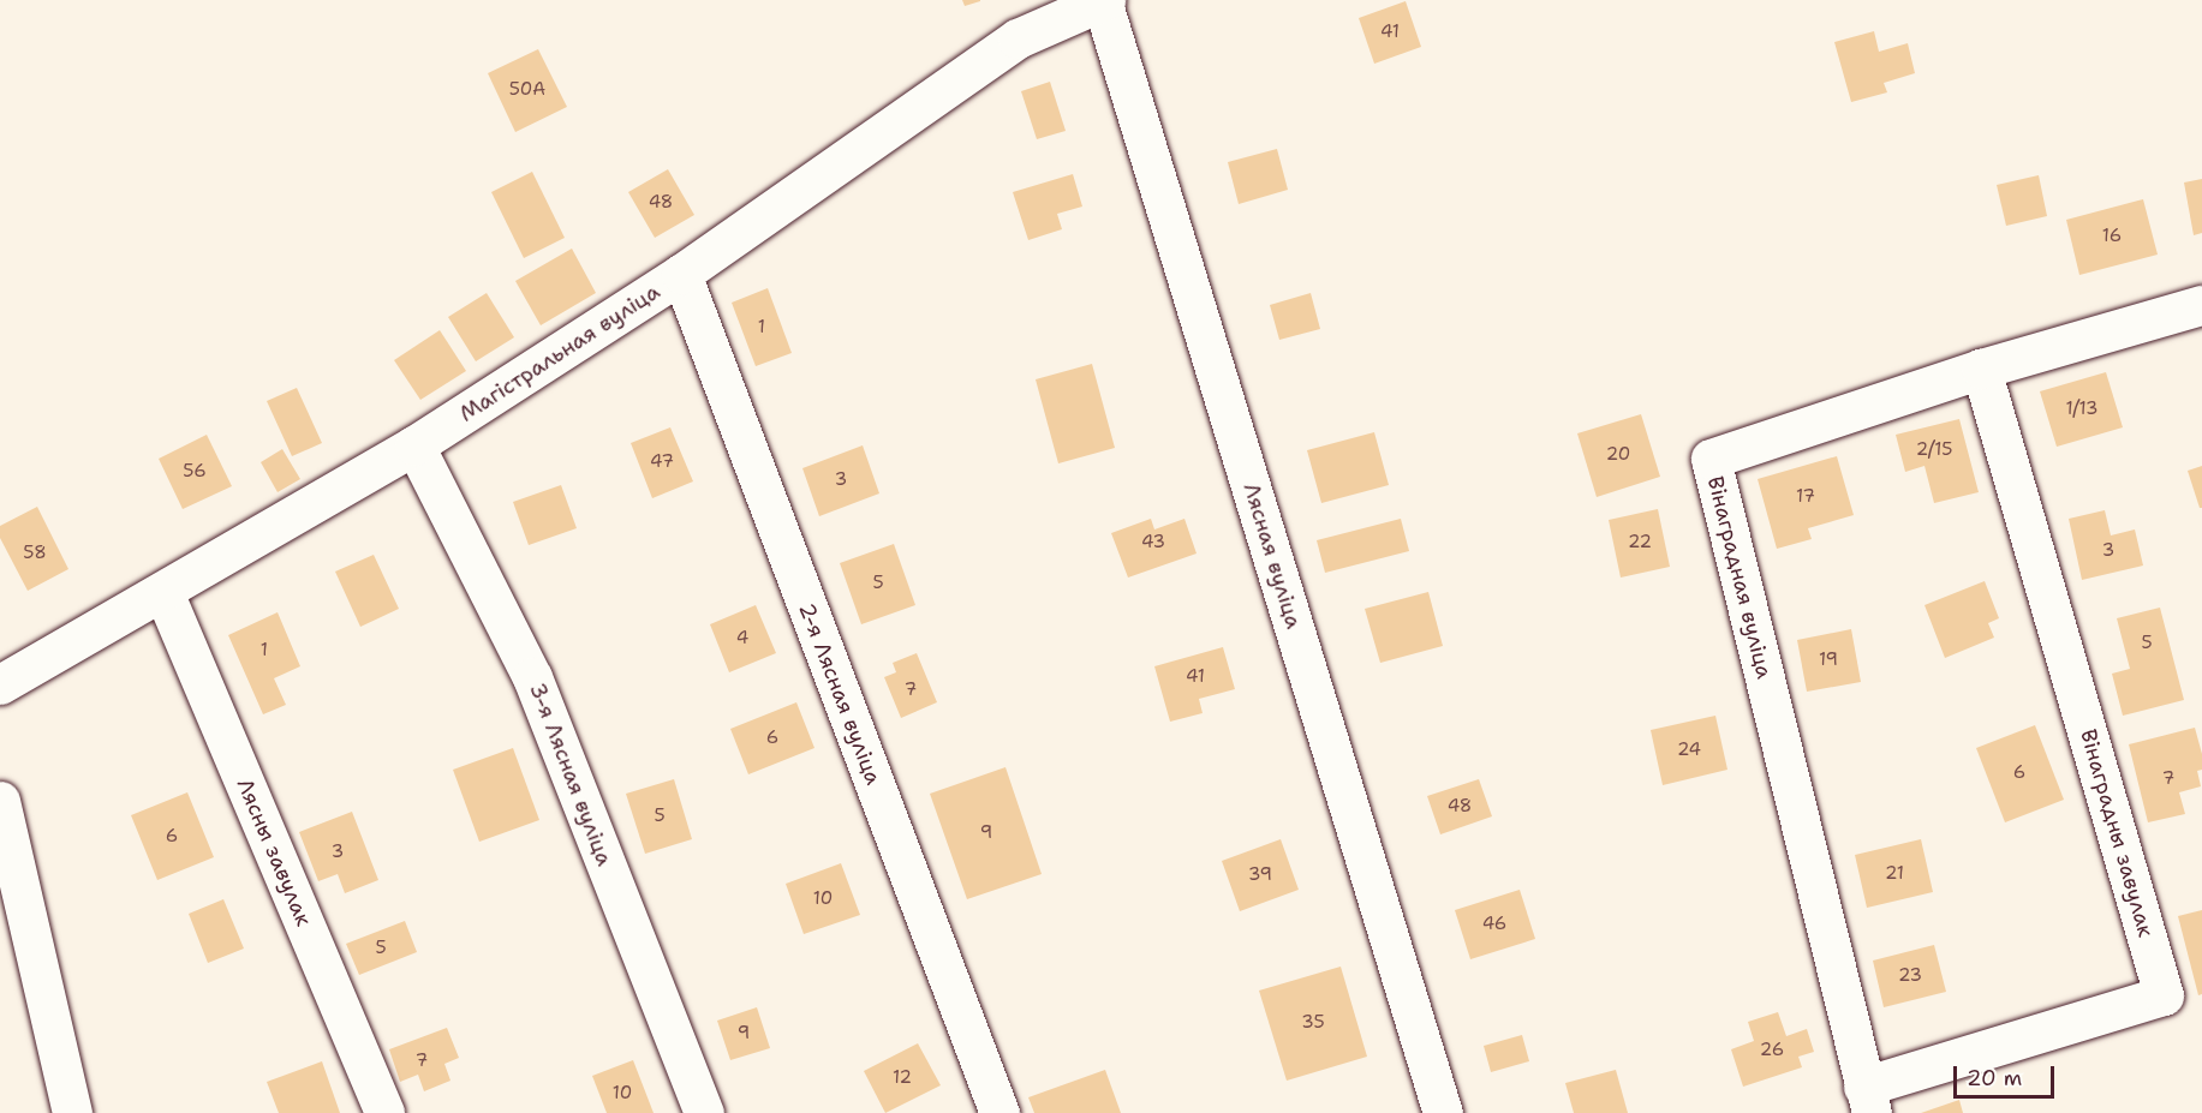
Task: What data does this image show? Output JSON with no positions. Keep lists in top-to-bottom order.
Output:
{
  "streets": {
    "street": [
      "Магістральная вуліца",
      "Лясная вуліца",
      "Вінаградная вуліца",
      "2-я Лясная вуліца",
      "3-я Лясная вуліца",
      "Вінаградны завулак",
      "Лясны завулак"
    ]
  },
  "crossings": [
    ["Магістральная вуліца", "Лясная вуліца"],
    ["Магістральная вуліца", "2-я Лясная вуліца"],
    ["Магістральная вуліца", "3-я Лясная вуліца"],
    ["Магістральная вуліца", "Лясны завулак"],
    ["Вінаградная вуліца", "Вінаградны завулак"]
  ],
  "house_numbers": [
    "41",
    "50А",
    "48",
    "16",
    "1",
    "1/13",
    "2/15",
    "20",
    "47",
    "56",
    "3",
    "17",
    "43",
    "22",
    "3",
    "58",
    "5",
    "4",
    "5",
    "1",
    "19",
    "41",
    "7",
    "6",
    "24",
    "6",
    "7",
    "48",
    "5",
    "9",
    "6",
    "3",
    "21",
    "39",
    "10",
    "46",
    "5",
    "23",
    "35",
    "9",
    "26",
    "7",
    "12",
    "10"
  ],
  "scale_bar": "20 m"
}
